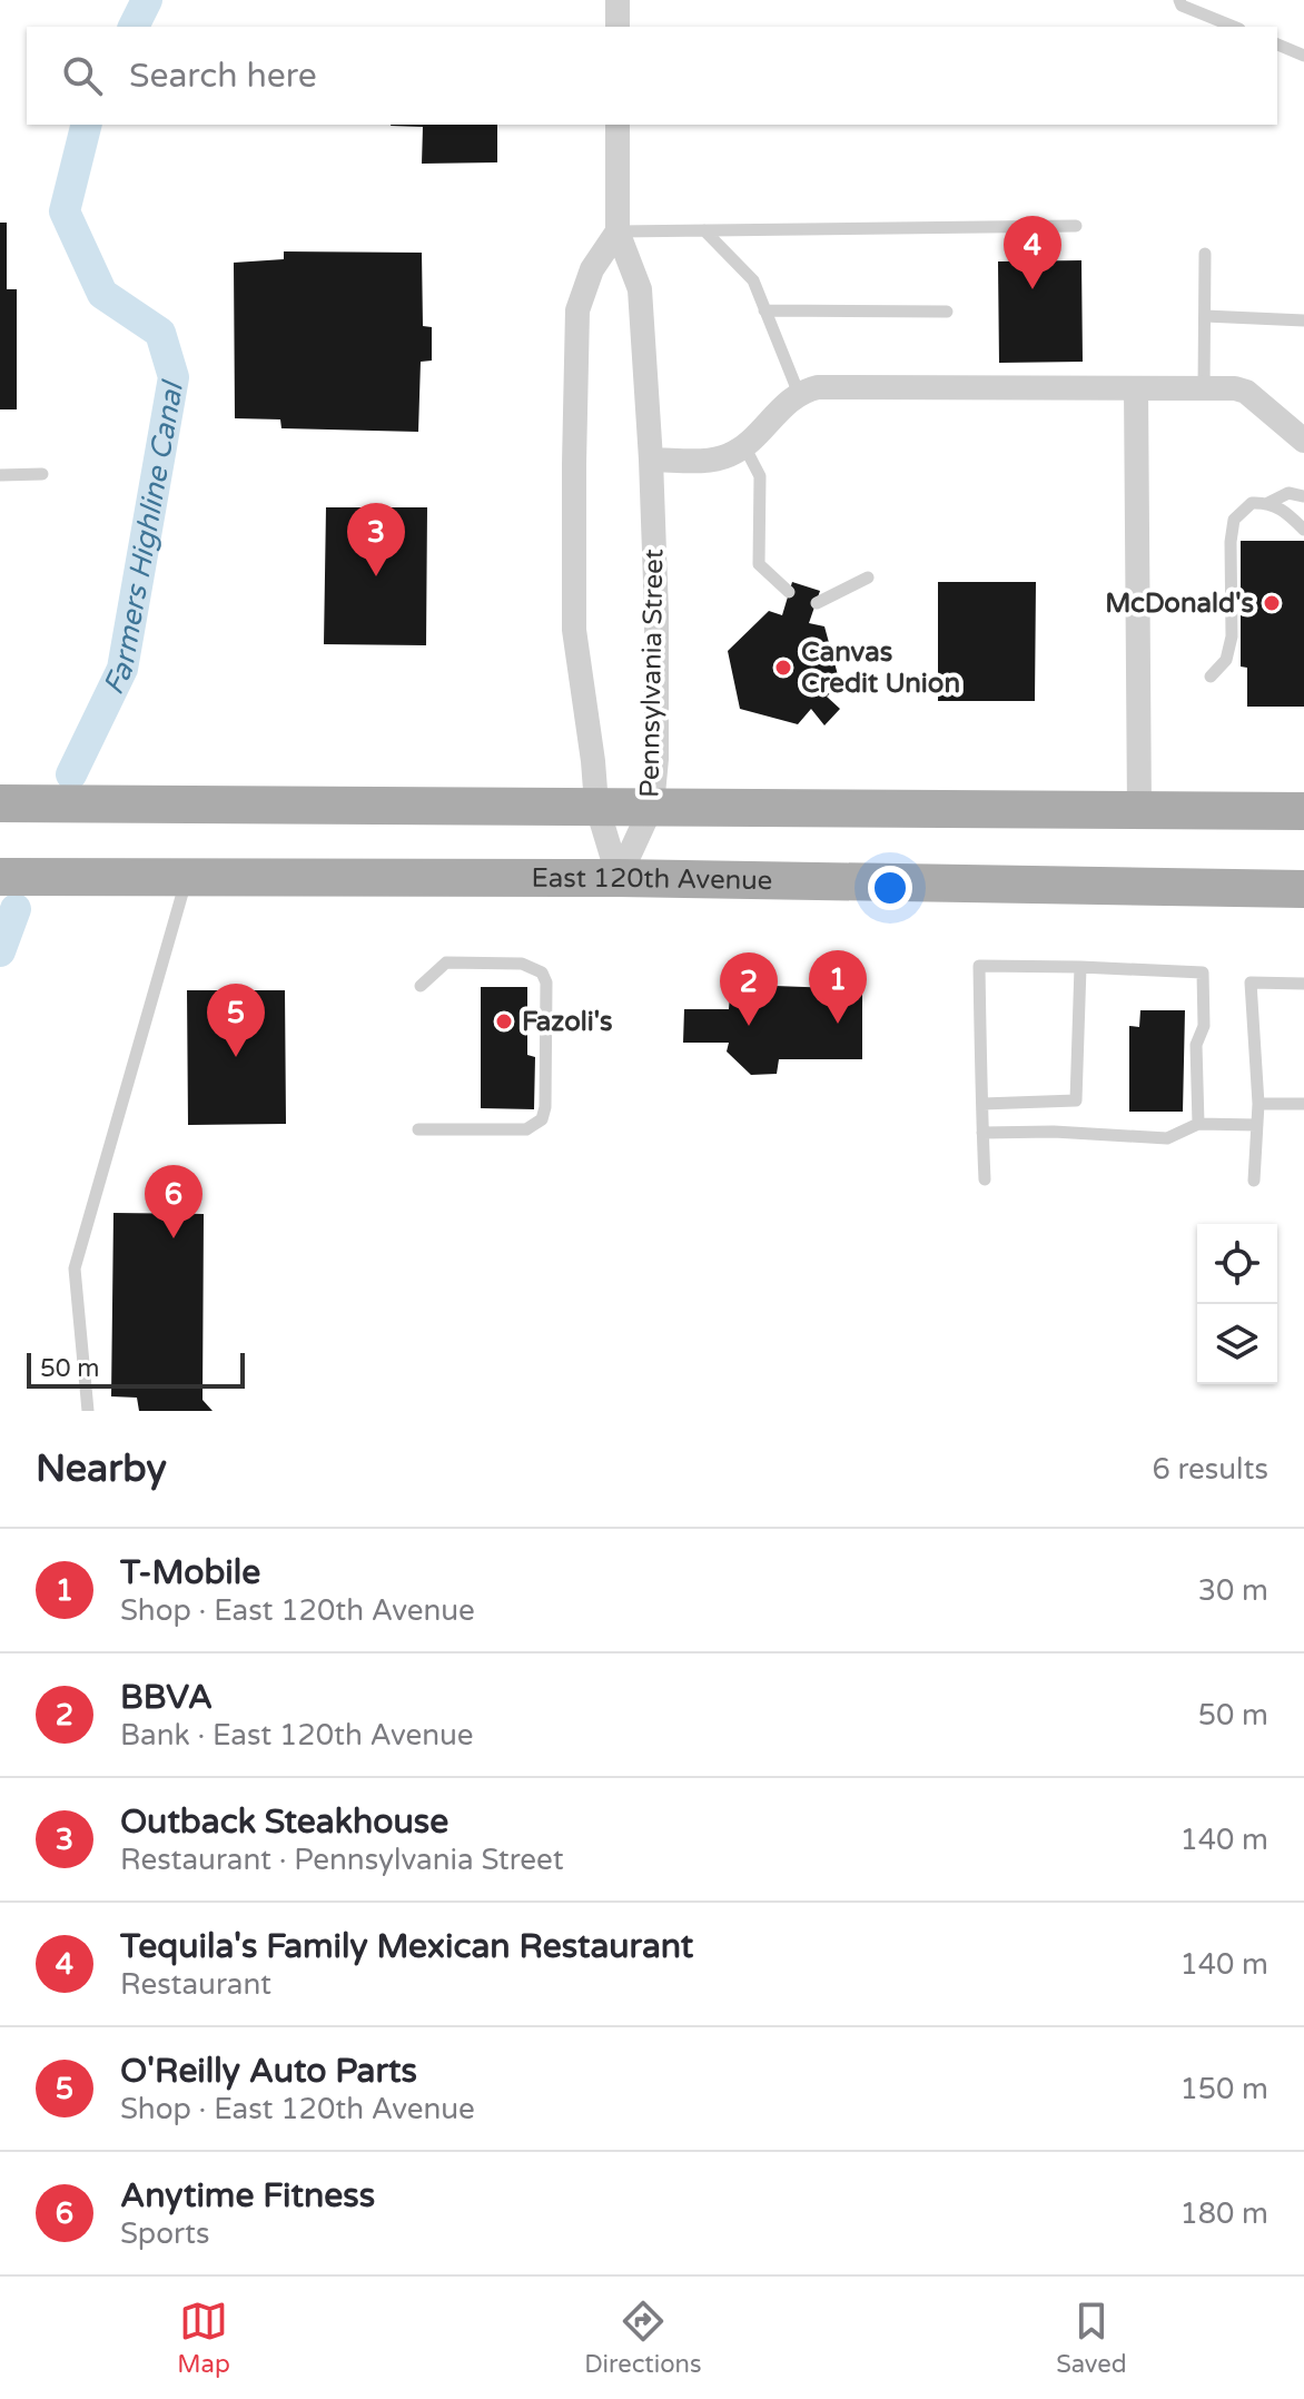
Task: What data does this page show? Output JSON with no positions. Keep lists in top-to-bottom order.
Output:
{
  "streets": {
    "main road": ["East 120th Avenue"],
    "street": ["Pennsylvania Street"]
  },
  "crossings": [
    ["Pennsylvania Street", "East 120th Avenue"]
  ],
  "water": ["Farmers Highline Canal"],
  "places": ["McDonald's", "Canvas Credit Union", "Fazoli's"],
  "scale_bar": "50 m",
  "page": {
    "search": "Search here",
    "pins": [
      "4",
      "3",
      "1",
      "2",
      "5",
      "6"
    ],
    "scale": "50 m",
    "heading": ["Nearby", "6 results"],
    "list": [
      {
        "mark": "1",
        "name": "T-Mobile",
        "note": "Shop · East 120th Avenue",
        "value": "30 m"
      },
      {
        "mark": "2",
        "name": "BBVA",
        "note": "Bank · East 120th Avenue",
        "value": "50 m"
      },
      {
        "mark": "3",
        "name": "Outback Steakhouse",
        "note": "Restaurant · Pennsylvania Street",
        "value": "140 m"
      },
      {
        "mark": "4",
        "name": "Tequila's Family Mexican Restaurant",
        "note": "Restaurant",
        "value": "140 m"
      },
      {
        "mark": "5",
        "name": "O'Reilly Auto Parts",
        "note": "Shop · East 120th Avenue",
        "value": "150 m"
      },
      {
        "mark": "6",
        "name": "Anytime Fitness",
        "note": "Sports",
        "value": "180 m"
      }
    ],
    "nav": ["Map", "Directions", "Saved"]
  }
}
